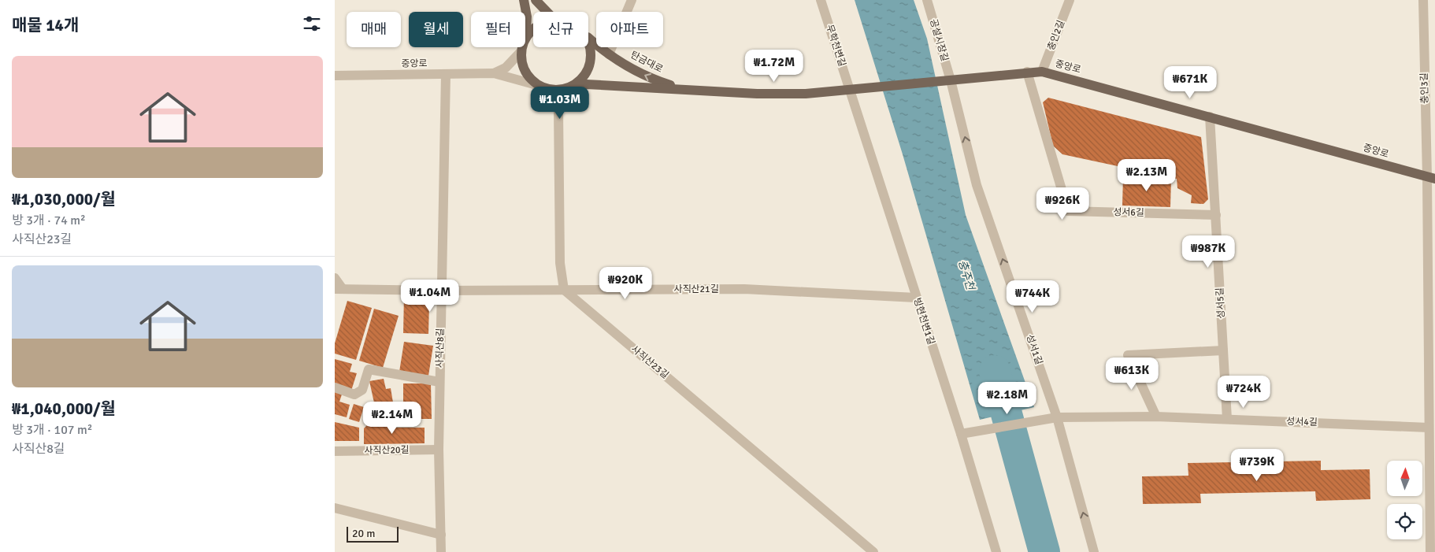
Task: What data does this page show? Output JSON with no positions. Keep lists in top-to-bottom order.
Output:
{
  "streets": {
    "main road": ["탄금대로", "중앙로"],
    "street": [
      "충인2길",
      "공설시장길",
      "무학천변길",
      "충인3길",
      "성서6길",
      "사직산21길",
      "성서5길",
      "빙현천변1길",
      "사직산8길",
      "성서1길",
      "사직산23길",
      "성서4길",
      "사직산20길"
    ]
  },
  "crossings": [
    ["충인2길", "중앙로"],
    ["공설시장길", "중앙로"],
    ["공설시장길", "성서1길"],
    ["무학천변길", "중앙로"],
    ["무학천변길", "빙현천변1길"],
    ["탄금대로", "중앙로"],
    ["중앙로", "충인3길"],
    ["중앙로", "성서6길"],
    ["중앙로", "성서5길"],
    ["중앙로", "빙현천변1길"],
    ["중앙로", "사직산8길"],
    ["중앙로", "성서1길"],
    ["충인3길", "성서4길"],
    ["성서6길", "성서5길"],
    ["사직산21길", "빙현천변1길"],
    ["사직산21길", "사직산8길"],
    ["사직산21길", "사직산23길"],
    ["성서5길", "성서4길"],
    ["빙현천변1길", "성서4길"],
    ["사직산8길", "사직산20길"],
    ["성서1길", "성서4길"]
  ],
  "one_way": ["성서1길"],
  "water": ["충주천"],
  "scale_bar": "20 m",
  "north": "top",
  "page": {
    "heading": "매물 14개",
    "chip": [
      "매매",
      "월세",
      "필터",
      "신규",
      "아파트"
    ],
    "list": [
      {
        "name": "₩1,030,000/월",
        "note": "방 3개 · 74 m² · 사직산23길"
      },
      {
        "name": "₩1,040,000/월",
        "note": "방 3개 · 107 m² · 사직산8길"
      }
    ],
    "price": [
      "₩1.72M",
      "₩671K",
      "₩1.03M",
      "₩2.13M",
      "₩926K",
      "₩987K",
      "₩920K",
      "₩1.04M",
      "₩744K",
      "₩613K",
      "₩724K",
      "₩2.18M",
      "₩2.14M",
      "₩739K"
    ],
    "scale": "20 m"
  }
}
